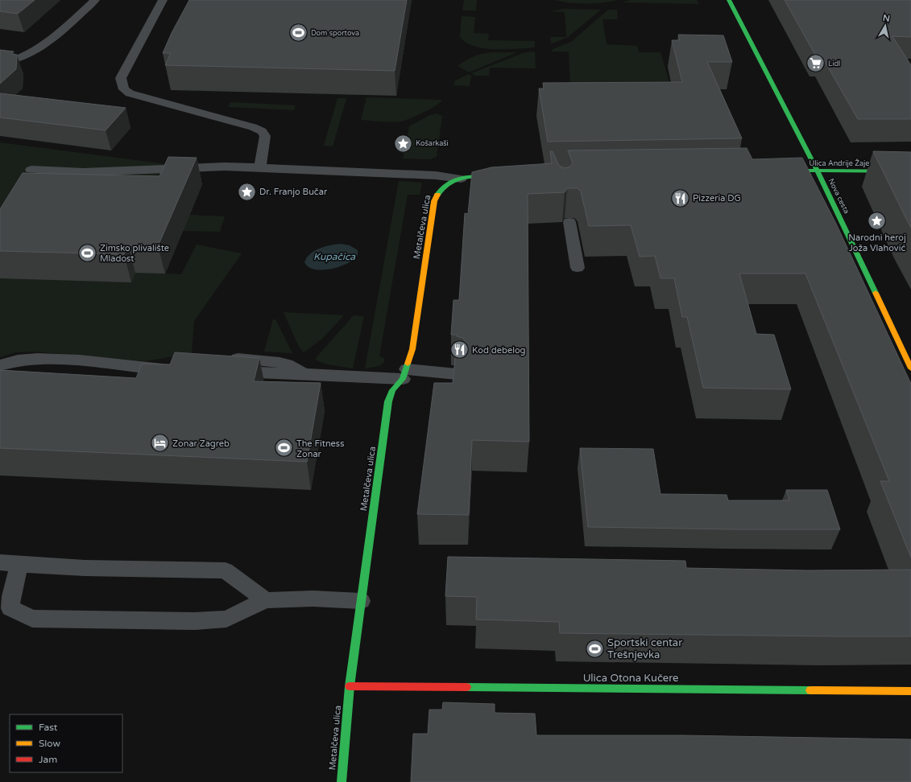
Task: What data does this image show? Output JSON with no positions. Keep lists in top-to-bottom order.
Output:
{
  "streets": {
    "street": [
      "Ulica Andrije Žaje",
      "Nova cesta",
      "Metalčeva ulica",
      "Ulica Otona Kučere"
    ]
  },
  "crossings": [
    ["Ulica Andrije Žaje", "Nova cesta"],
    ["Metalčeva ulica", "Ulica Otona Kučere"]
  ],
  "water": ["Kupačica"],
  "places": {
    "sports": [
      "Dom sportova",
      "Zimsko plivalište Mladost",
      "The Fitness Zonar",
      "Sportski centar Trešnjevka"
    ],
    "supermarket": ["Lidl"],
    "place": ["Košarkaši", "Dr. Franjo Bučar", "Narodni heroj Joža Vlahović"],
    "restaurant": ["Pizzeria DG", "Kod debelog"],
    "hotel": ["Zonar Zagreb"]
  },
  "legend": ["Fast", "Slow", "Jam"],
  "north": "top"
}
